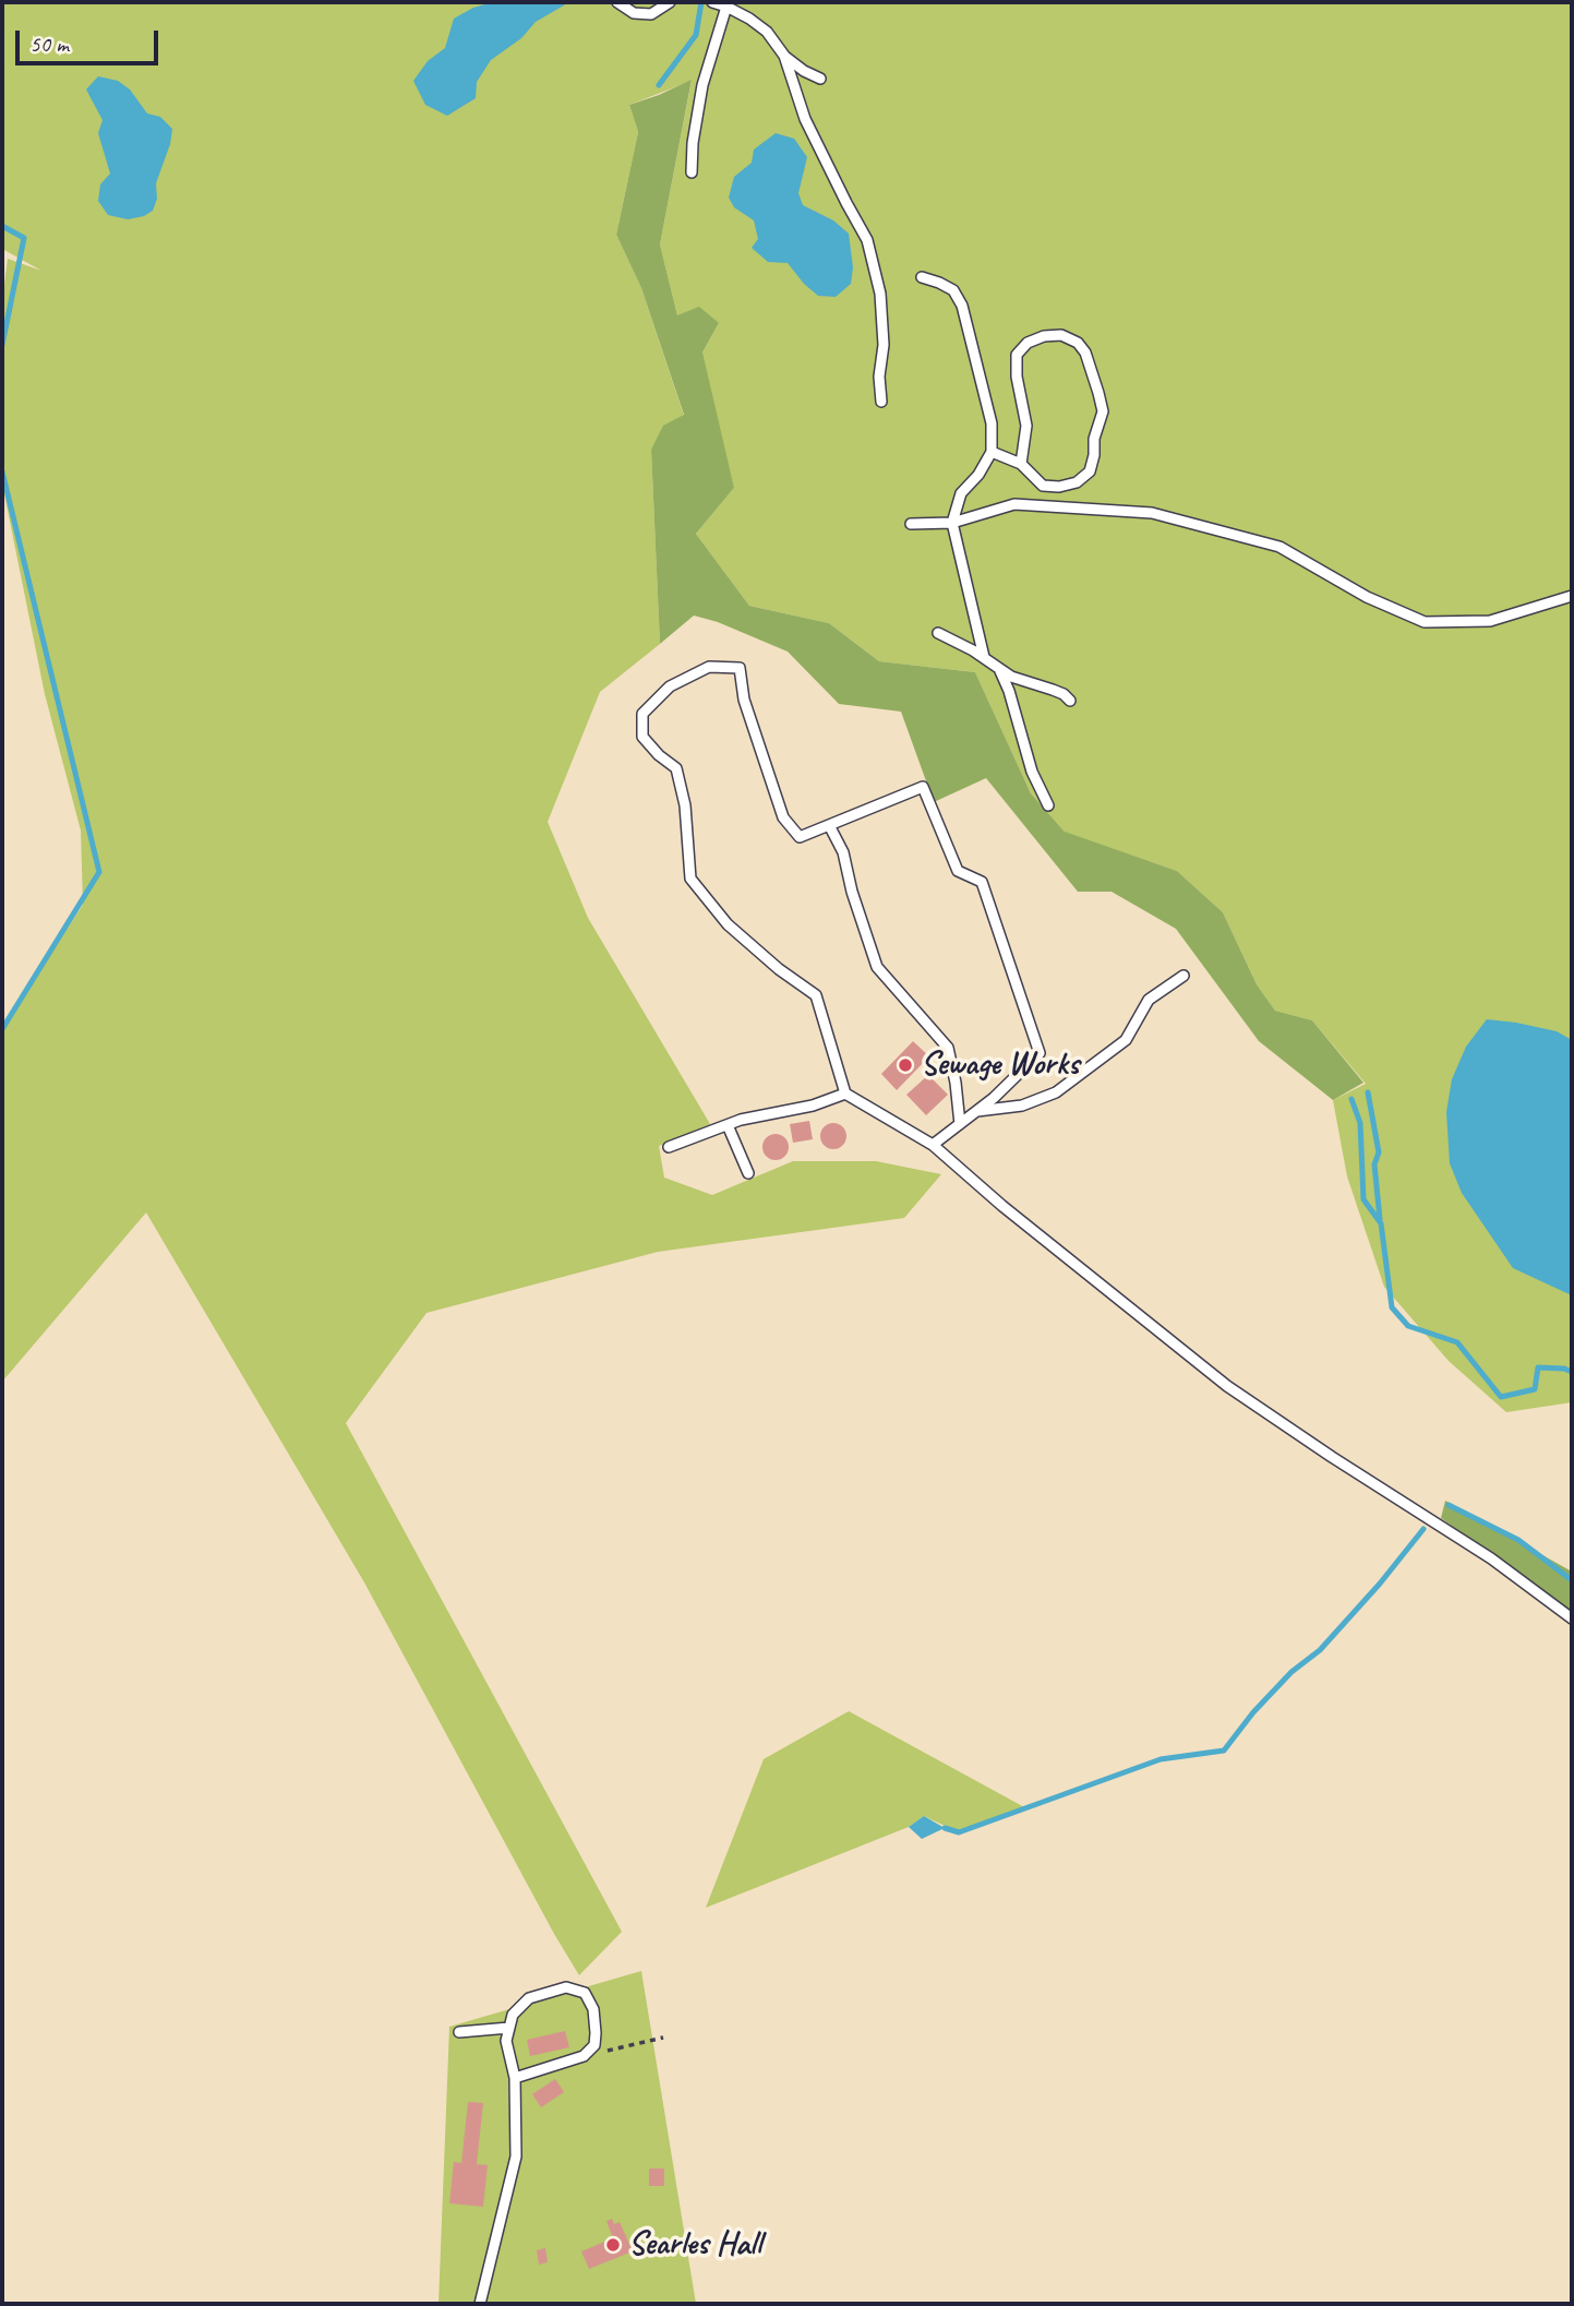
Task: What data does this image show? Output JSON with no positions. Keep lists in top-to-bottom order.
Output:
{
  "places": ["Sewage Works", "Searles Hall"],
  "scale_bar": "50 m"
}
